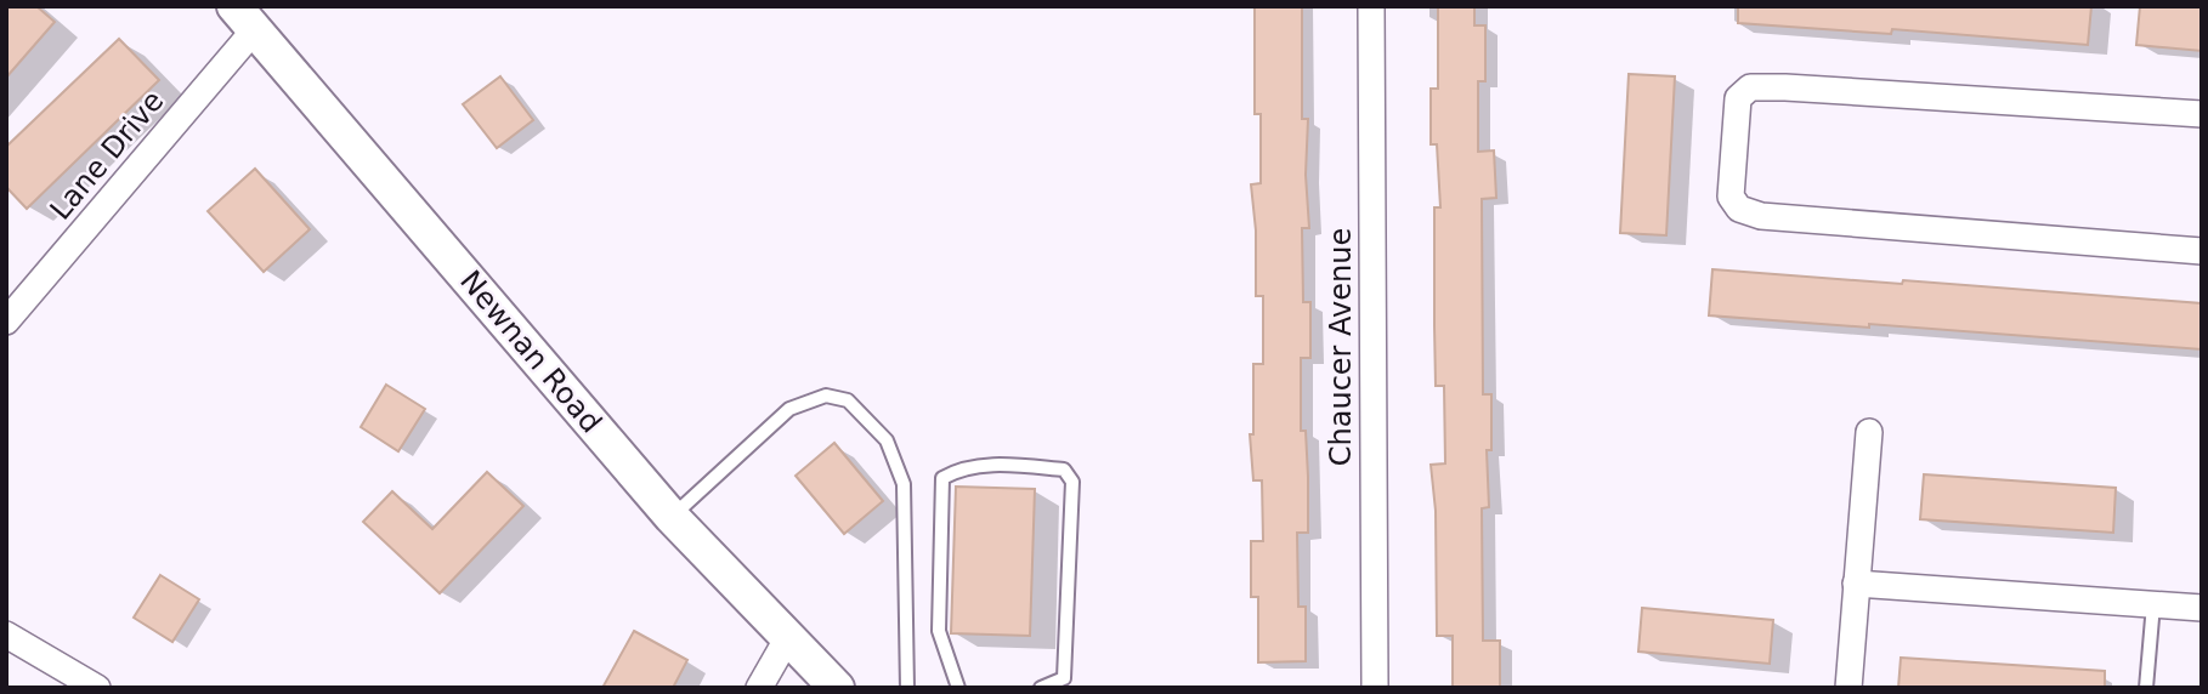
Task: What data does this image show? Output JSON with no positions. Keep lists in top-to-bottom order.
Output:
{
  "streets": {
    "main road": ["Newnan Road"],
    "street": ["Lane Drive", "Chaucer Avenue"]
  },
  "crossings": [
    ["Lane Drive", "Newnan Road"]
  ]
}
